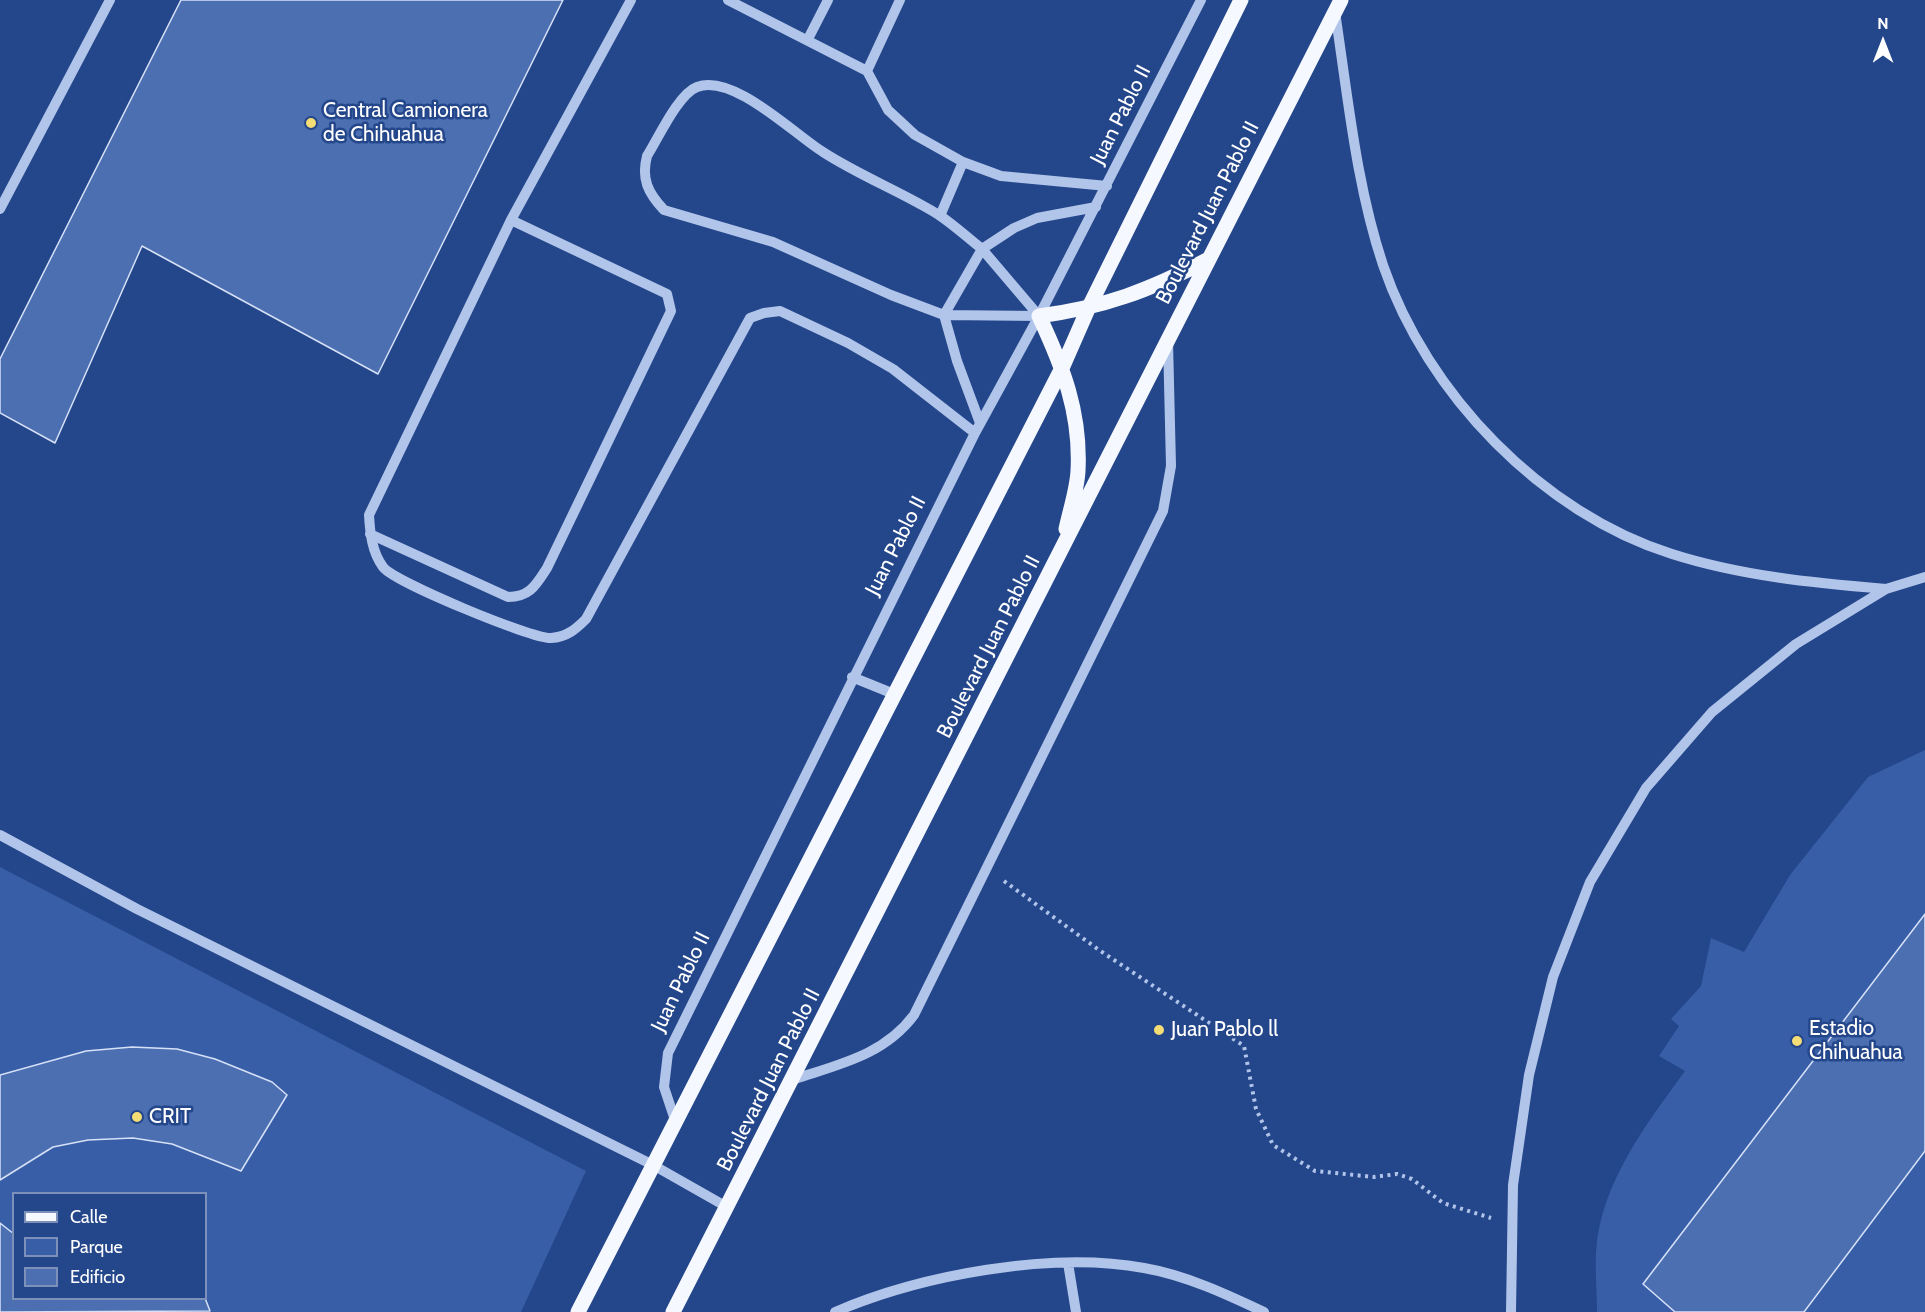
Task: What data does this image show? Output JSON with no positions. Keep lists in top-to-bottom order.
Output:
{
  "streets": {
    "main road": ["Boulevard Juan Pablo II"],
    "lane": ["Juan Pablo II"]
  },
  "places": [
    "Central Camionera de Chihuahua",
    "Juan Pablo ll",
    "Estadio Chihuahua",
    "CRIT"
  ],
  "legend": ["Calle", "Parque", "Edificio"],
  "north": "top"
}
